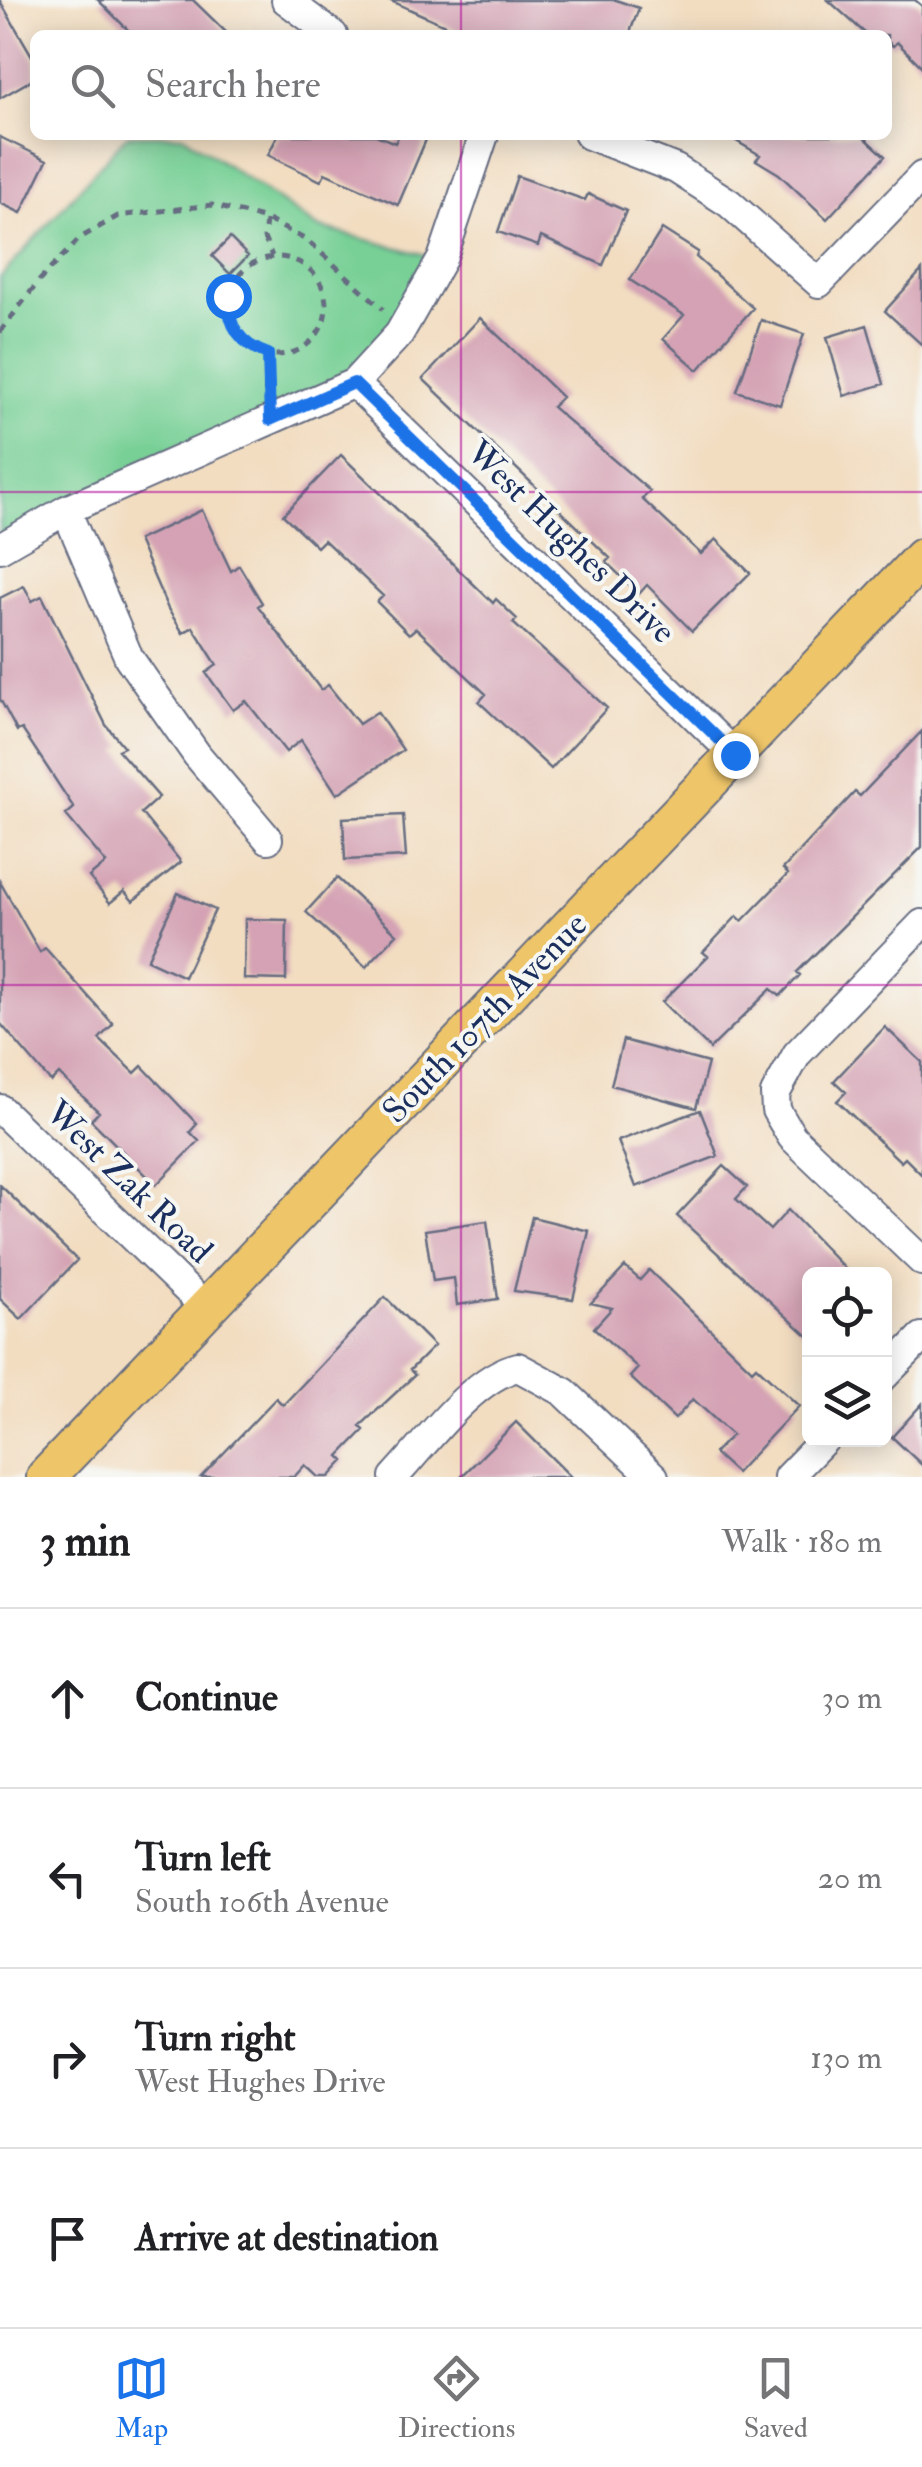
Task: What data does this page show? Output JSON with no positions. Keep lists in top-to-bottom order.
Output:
{
  "streets": {
    "main road": ["South 107th Avenue"],
    "street": ["West Hughes Drive", "West Zak Road"]
  },
  "crossings": [
    ["West Hughes Drive", "South 107th Avenue"],
    ["South 107th Avenue", "West Zak Road"]
  ],
  "page": {
    "search": "Search here",
    "heading": ["3 min", "Walk · 180 m"],
    "list": [
      ["Continue", "30 m"],
      ["Turn left", "South 106th Avenue", "20 m"],
      ["Turn right", "West Hughes Drive", "130 m"],
      "Arrive at destination"
    ],
    "nav": ["Map", "Directions", "Saved"]
  }
}
